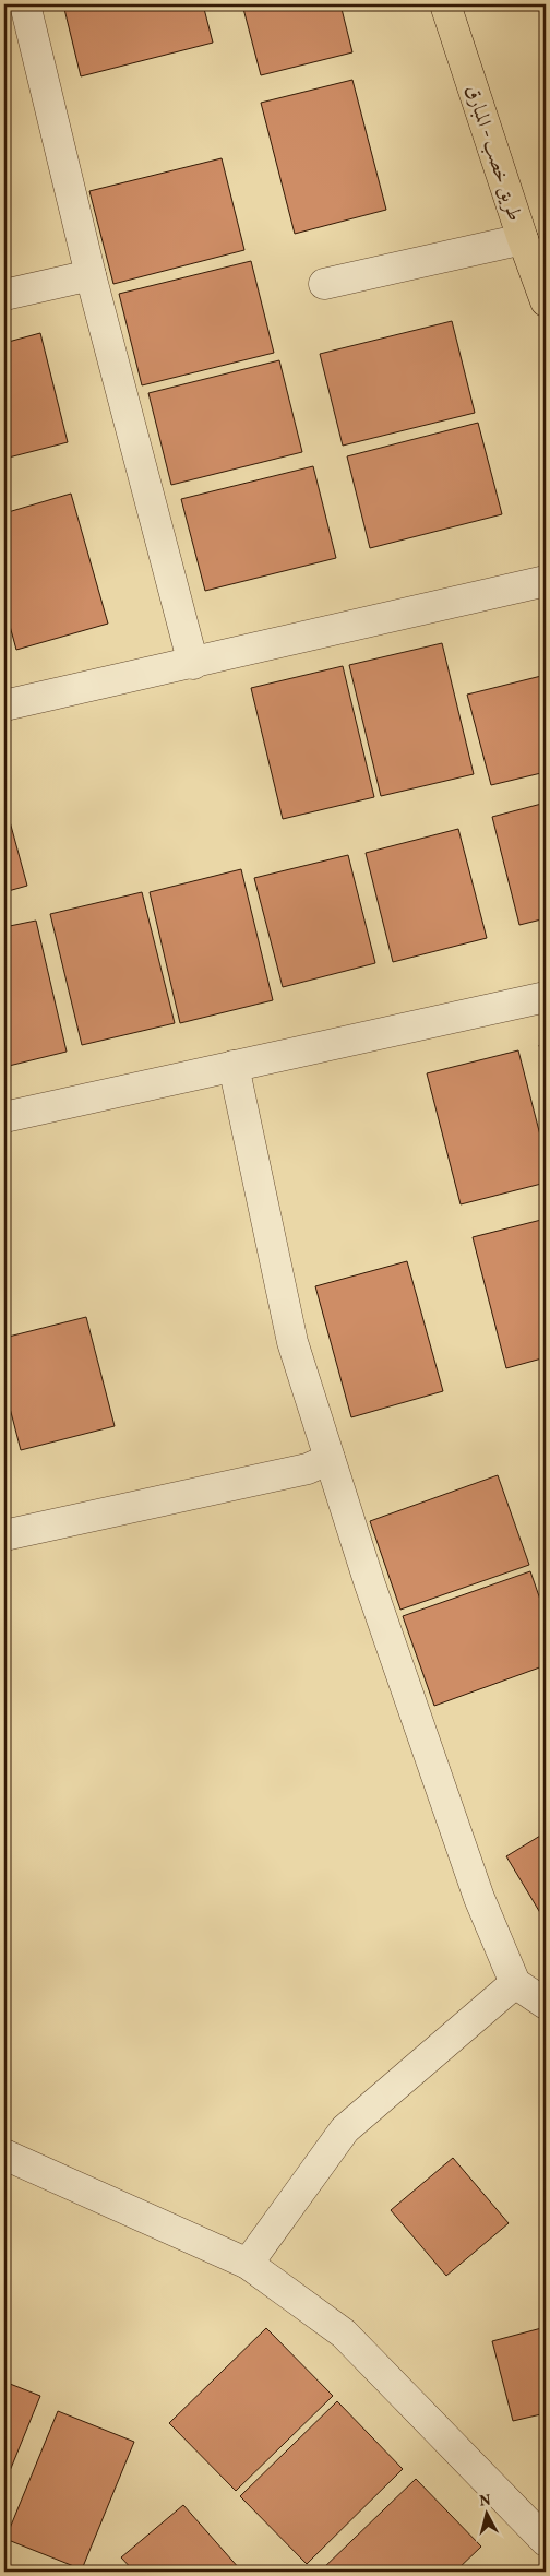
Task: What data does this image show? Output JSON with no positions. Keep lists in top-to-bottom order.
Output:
{
  "streets": {
    "main road": ["طريق خصب - المبارق"]
  },
  "north": "top"
}
